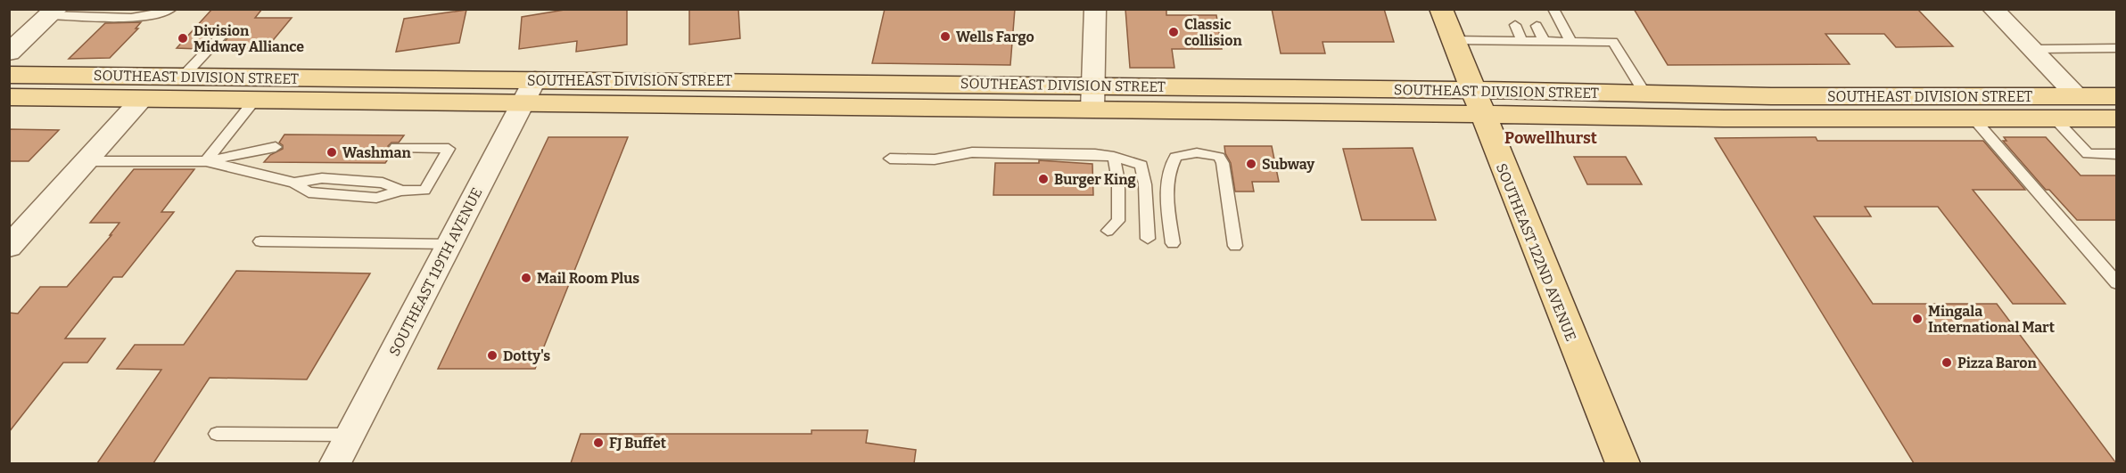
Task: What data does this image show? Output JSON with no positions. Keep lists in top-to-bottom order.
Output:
{
  "streets": {
    "main road": ["SOUTHEAST DIVISION STREET", "SOUTHEAST 122ND AVENUE"],
    "street": ["SOUTHEAST 119TH AVENUE"]
  },
  "crossings": [
    ["SOUTHEAST DIVISION STREET", "SOUTHEAST 122ND AVENUE"],
    ["SOUTHEAST DIVISION STREET", "SOUTHEAST 119TH AVENUE"]
  ],
  "districts": ["Powellhurst"],
  "places": [
    "Classic collision",
    "Wells Fargo",
    "Division Midway Alliance",
    "Washman",
    "Subway",
    "Burger King",
    "Mail Room Plus",
    "Mingala International Mart",
    "Dotty's",
    "Pizza Baron",
    "FJ Buffet"
  ]
}
